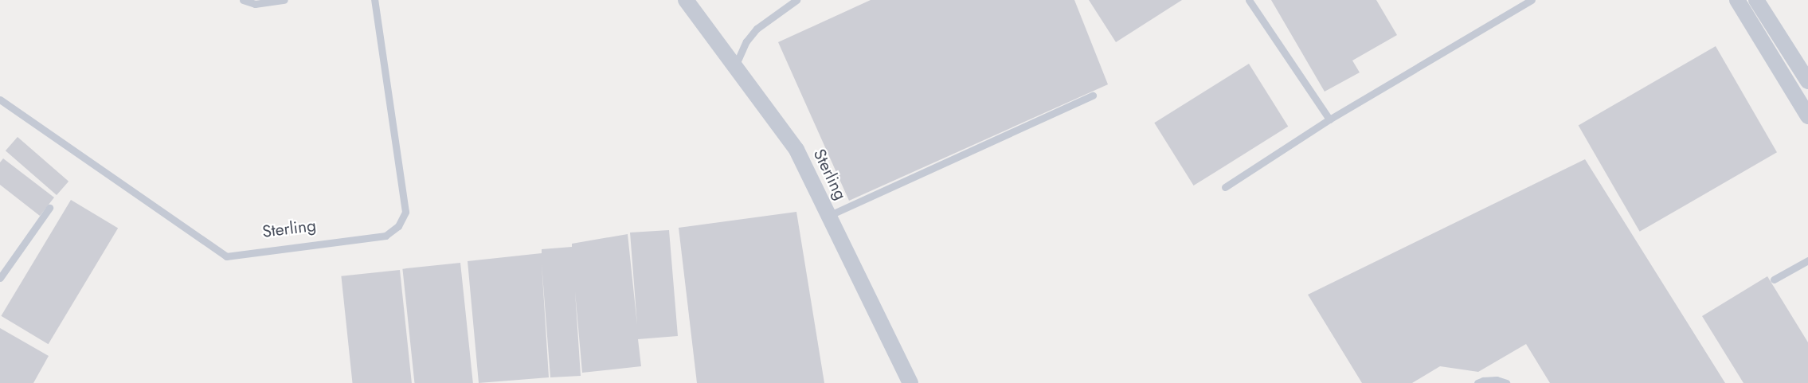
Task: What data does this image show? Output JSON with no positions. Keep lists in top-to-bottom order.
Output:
{
  "streets": {
    "street": ["Sterling"]
  }
}
